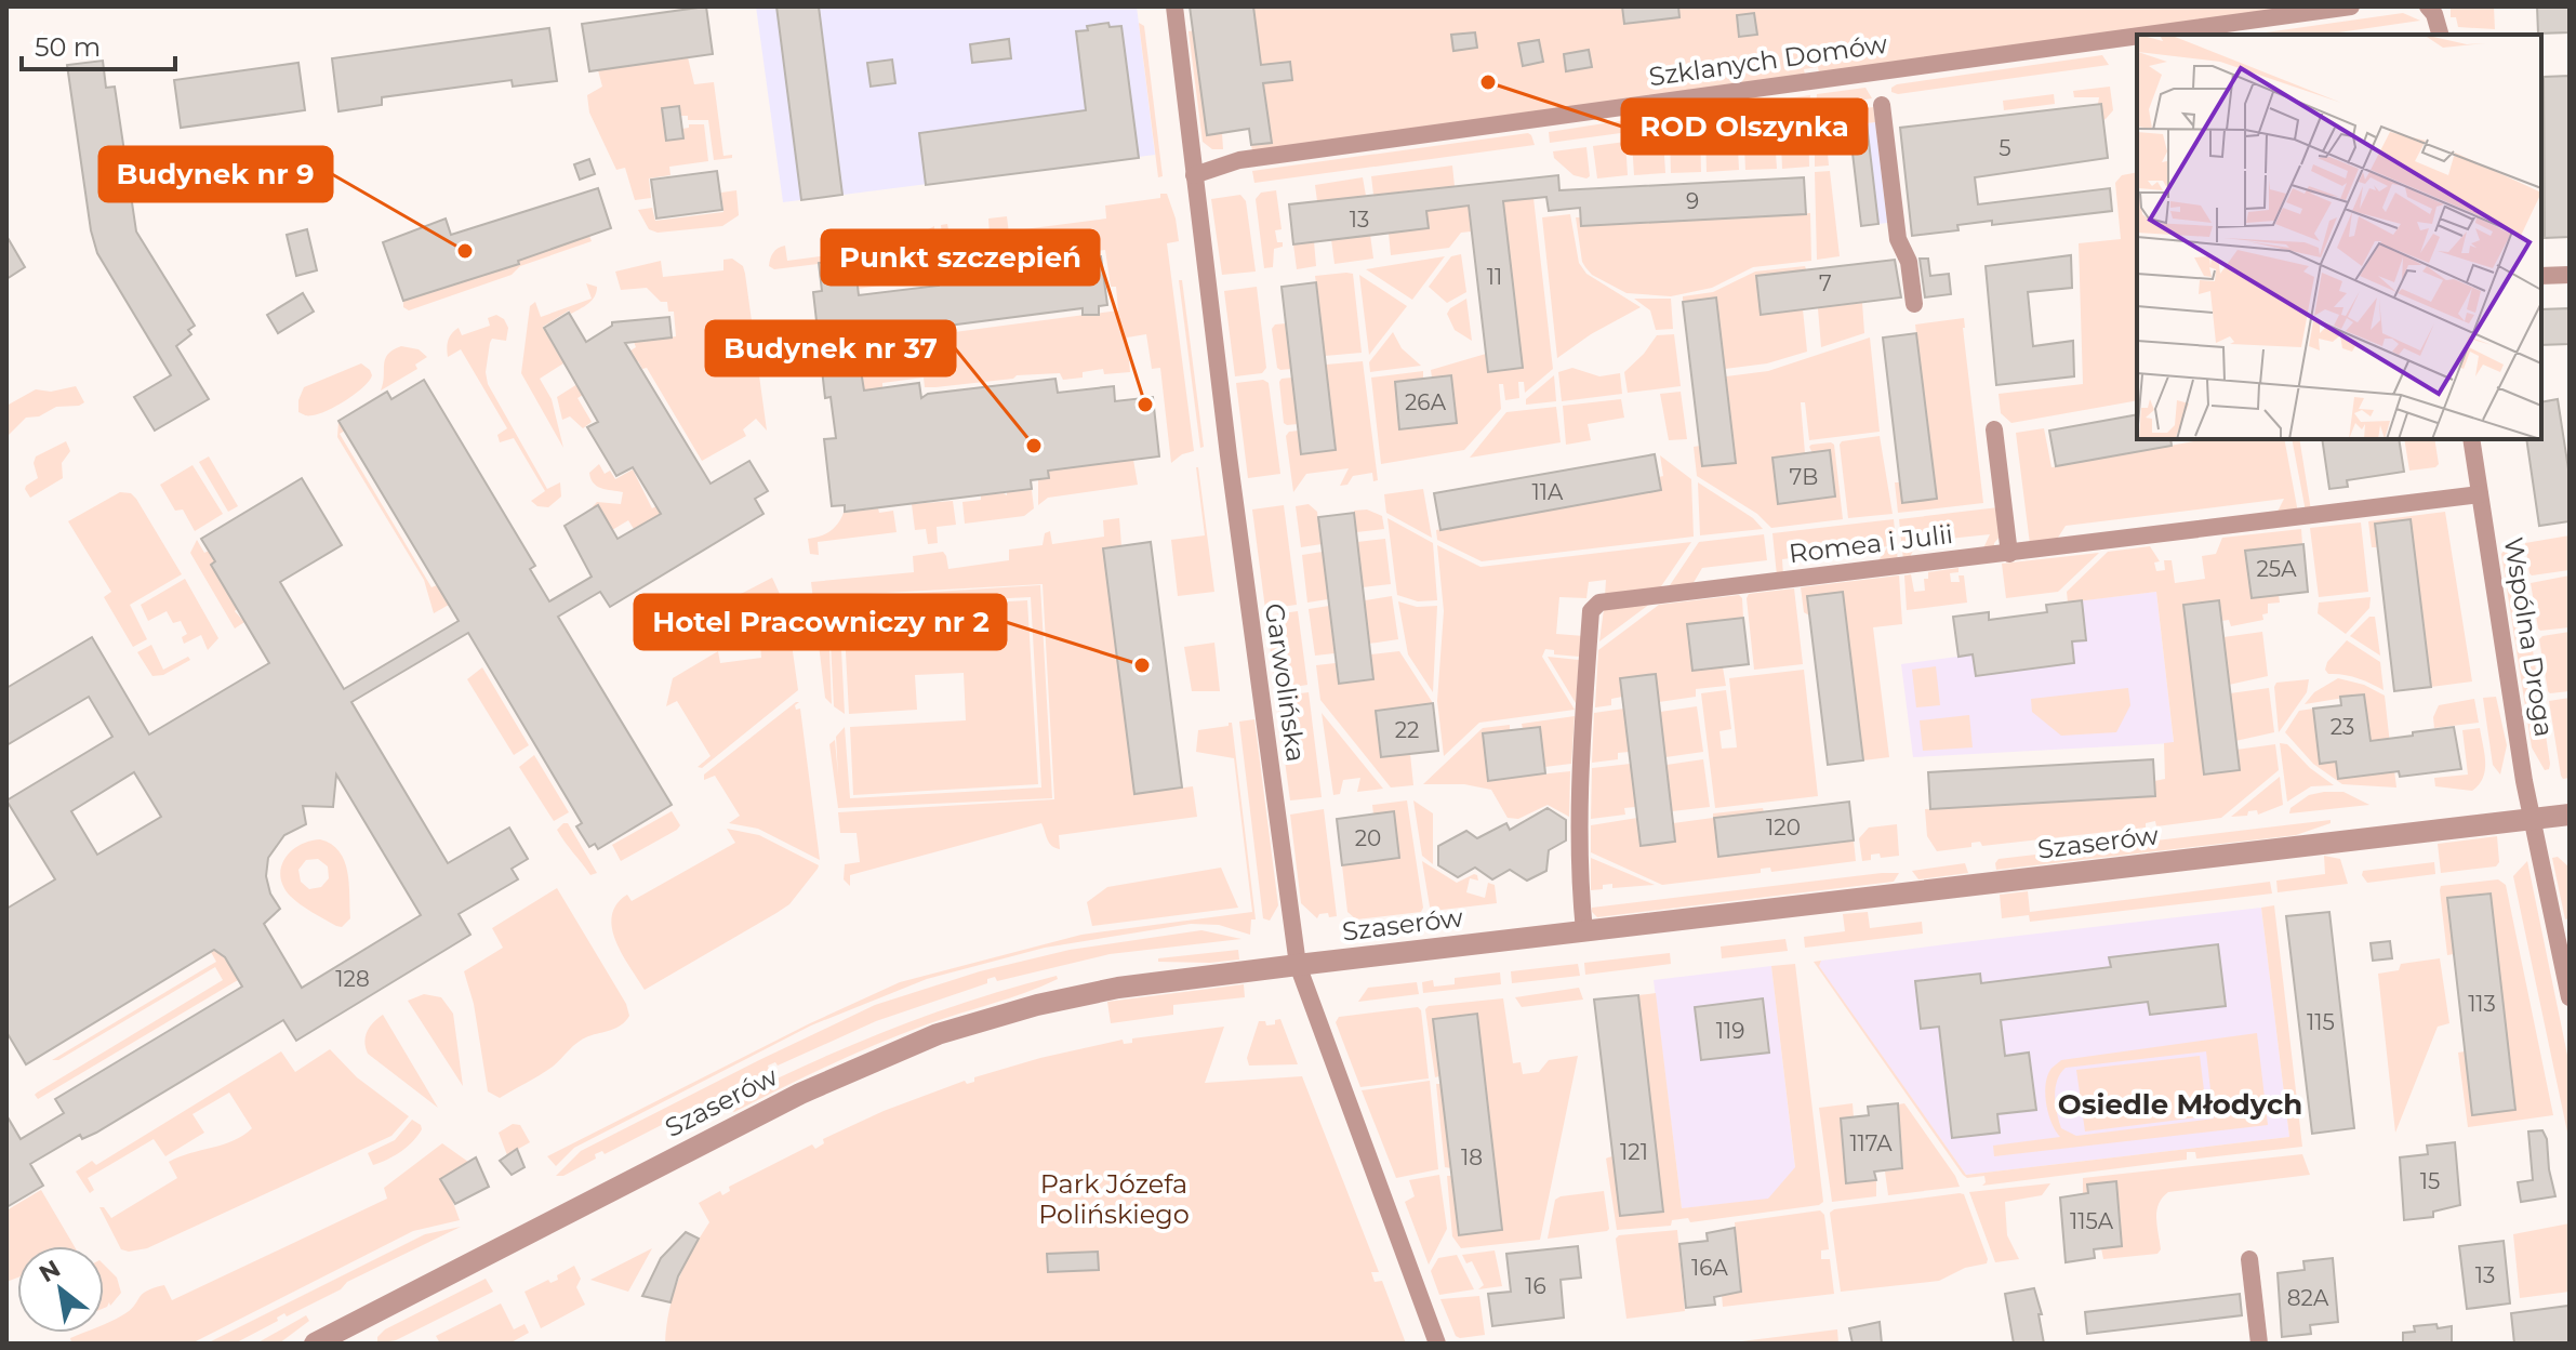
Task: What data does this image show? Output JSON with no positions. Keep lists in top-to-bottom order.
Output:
{
  "streets": {
    "street": [
      "Szklanych Domów",
      "Romea i Julii",
      "Wspólna Droga",
      "Garwolińska",
      "Szaserów"
    ]
  },
  "crossings": [
    ["Szklanych Domów", "Garwolińska"],
    ["Romea i Julii", "Wspólna Droga"],
    ["Romea i Julii", "Szaserów"],
    ["Wspólna Droga", "Szaserów"],
    ["Garwolińska", "Szaserów"]
  ],
  "districts": ["Osiedle Młodych"],
  "parks": ["Park Józefa Polińskiego"],
  "places": [
    "ROD Olszynka",
    "Budynek nr 9",
    "Punkt szczepień",
    "Budynek nr 37",
    "Hotel Pracowniczy nr 2"
  ],
  "house_numbers": [
    "5",
    "9",
    "13",
    "11",
    "7",
    "26A",
    "7B",
    "11A",
    "25A",
    "23",
    "22",
    "120",
    "20",
    "128",
    "113",
    "115",
    "119",
    "117A",
    "121",
    "18",
    "15",
    "115A",
    "16A",
    "13",
    "16",
    "82A"
  ],
  "scale_bar": "50 m",
  "north": "top left"
}
